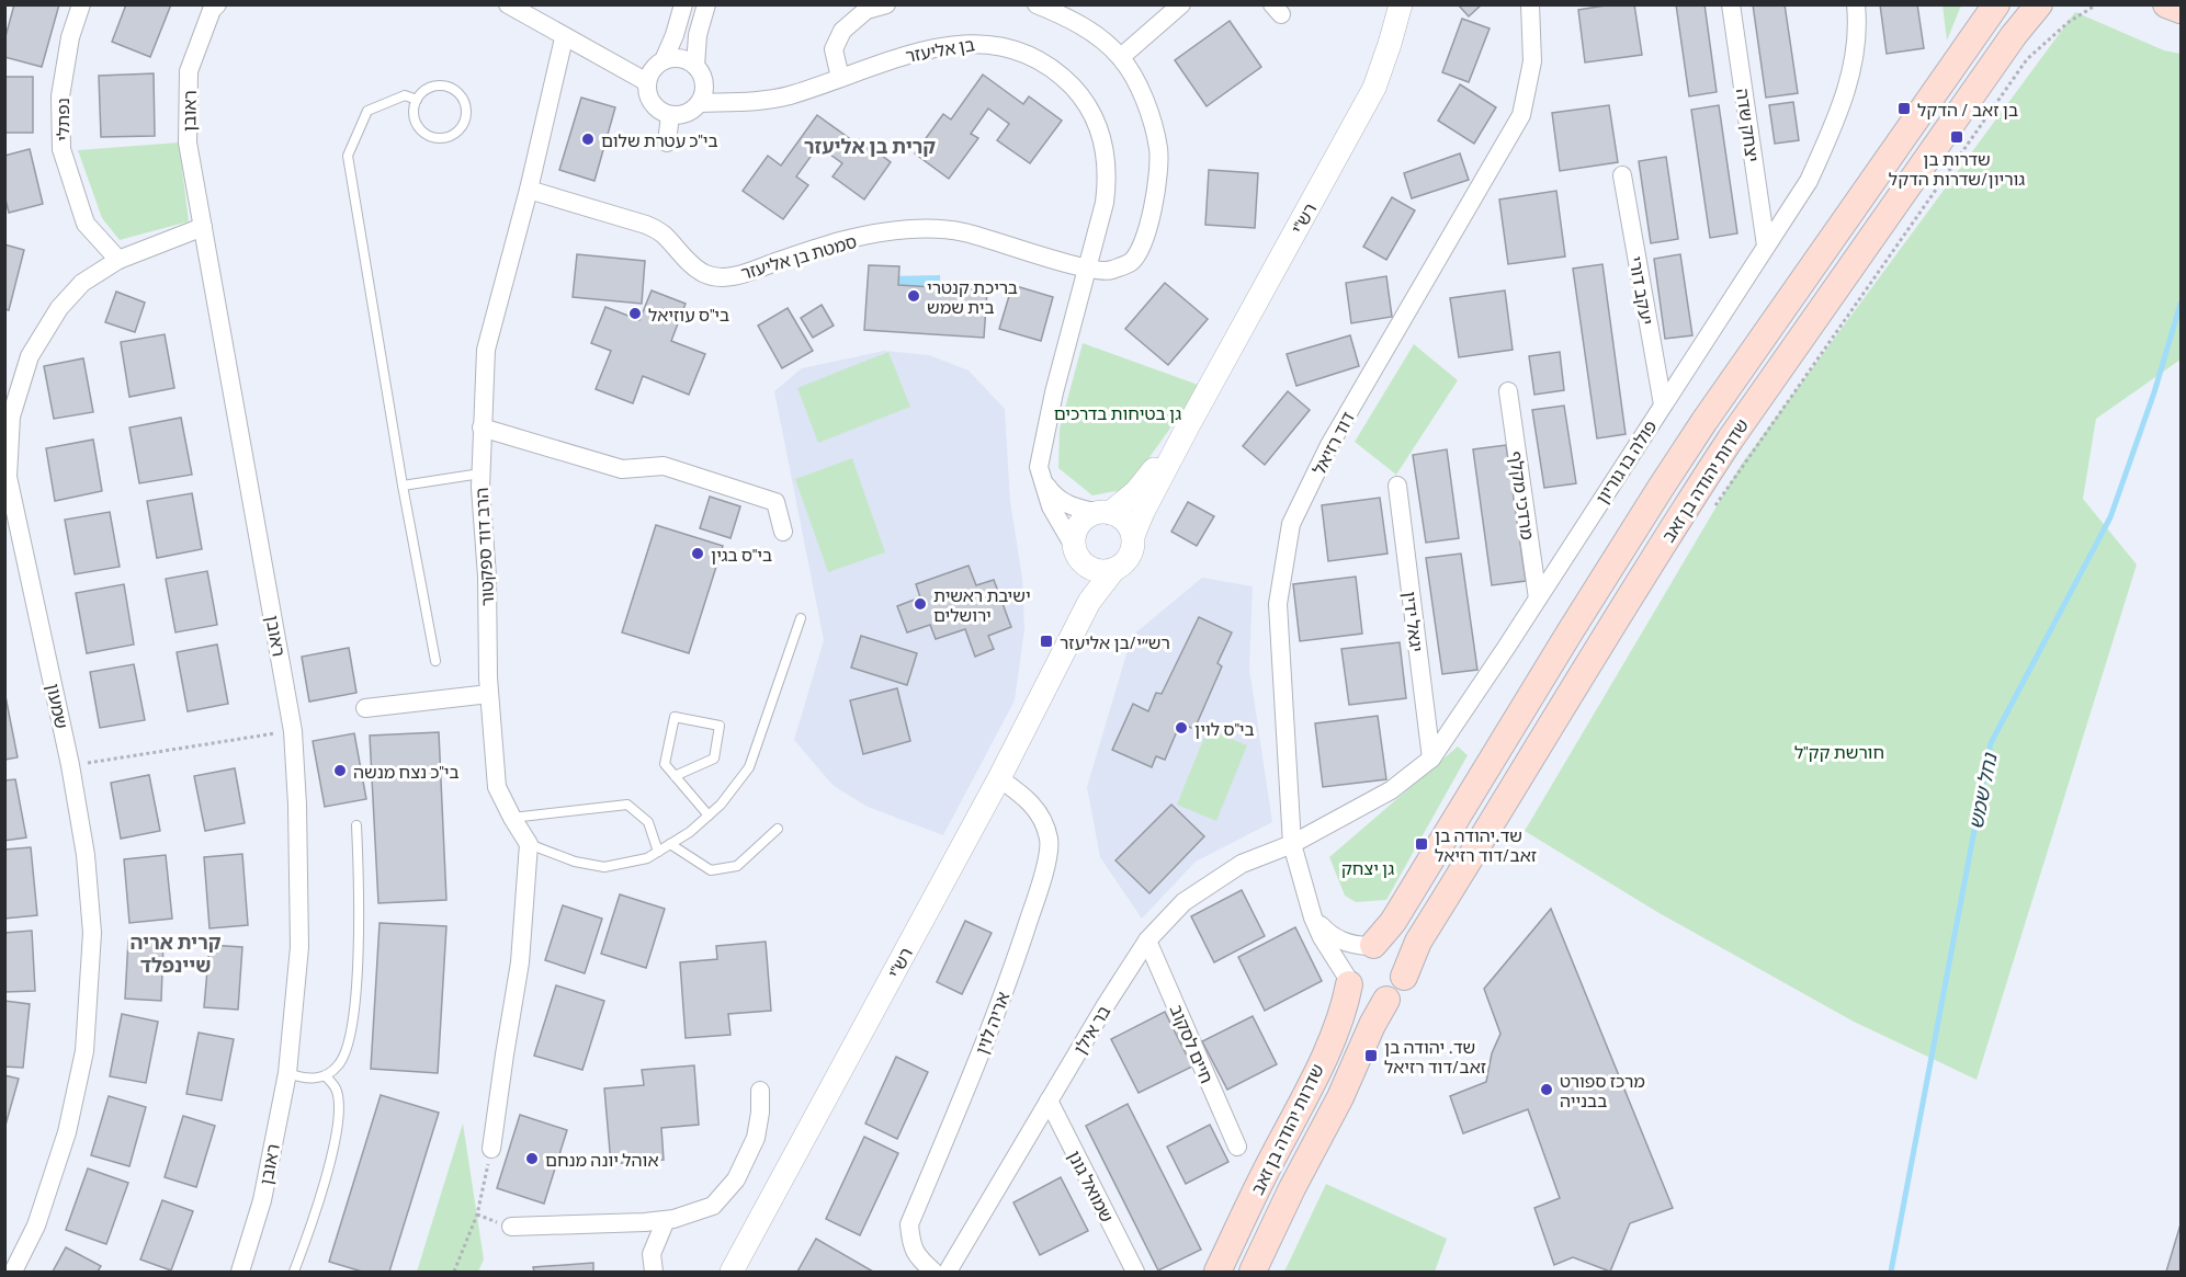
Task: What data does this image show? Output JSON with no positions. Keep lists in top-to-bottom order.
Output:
{
  "streets": {
    "main road": ["שדרות יהודה בן זאב"],
    "street": [
      "בן אליעזר",
      "ראובן",
      "נפתלי",
      "יצחק שדה",
      "רש\"י",
      "סמטת בן אליעזר",
      "יעקב דורי",
      "דוד רזיאל",
      "פולה בו גוריון",
      "מרדכי מקלף",
      "הרב דוד ספקטור",
      "יגאל ידין",
      "שמעון",
      "אריה לוין",
      "בר אילן",
      "חיים לסקוב",
      "שמואל גונן"
    ]
  },
  "crossings": [
    ["בן אליעזר", "רש\"י"],
    ["בן אליעזר", "סמטת בן אליעזר"],
    ["ראובן", "שמעון"],
    ["נפתלי", "שמעון"],
    ["יצחק שדה", "פולה בו גוריון"],
    ["רש\"י", "אריה לוין"],
    ["סמטת בן אליעזר", "הרב דוד ספקטור"],
    ["יעקב דורי", "פולה בו גוריון"],
    ["דוד רזיאל", "פולה בו גוריון"],
    ["דוד רזיאל", "שדרות יהודה בן זאב"],
    ["דוד רזיאל", "בר אילן"],
    ["פולה בו גוריון", "מרדכי מקלף"],
    ["פולה בו גוריון", "יגאל ידין"],
    ["פולה בו גוריון", "בר אילן"],
    ["בר אילן", "חיים לסקוב"],
    ["בר אילן", "שמואל גונן"]
  ],
  "districts": ["קרית בן אליעזר", "קרית אריה שיינפלד"],
  "water": ["נחל שמש"],
  "parks": ["גן בטיחות בדרכים", "חורשת קק\"ל", "גן יצחק"],
  "places": {
    "transit": [
      "בן זאב / הדקל",
      "שדרות בן גוריון/שדרות הדקל",
      "רש״י/בן אליעזר",
      "שד.יהודה בן זאב/דוד רזיאל",
      "שד. יהודה בן זאב/דוד רזיאל"
    ],
    "other": [
      "בי\"כ עטרת שלום",
      "בריכת קנטרי בית שמש",
      "בי\"ס עוזיאל",
      "בי\"ס בגין",
      "ישיבת ראשית ירושלים",
      "בי\"ס לוין",
      "בי\"כ נצח מנשה",
      "מרכז ספורט בבנייה",
      "אוהל יונה מנחם"
    ]
  }
}
